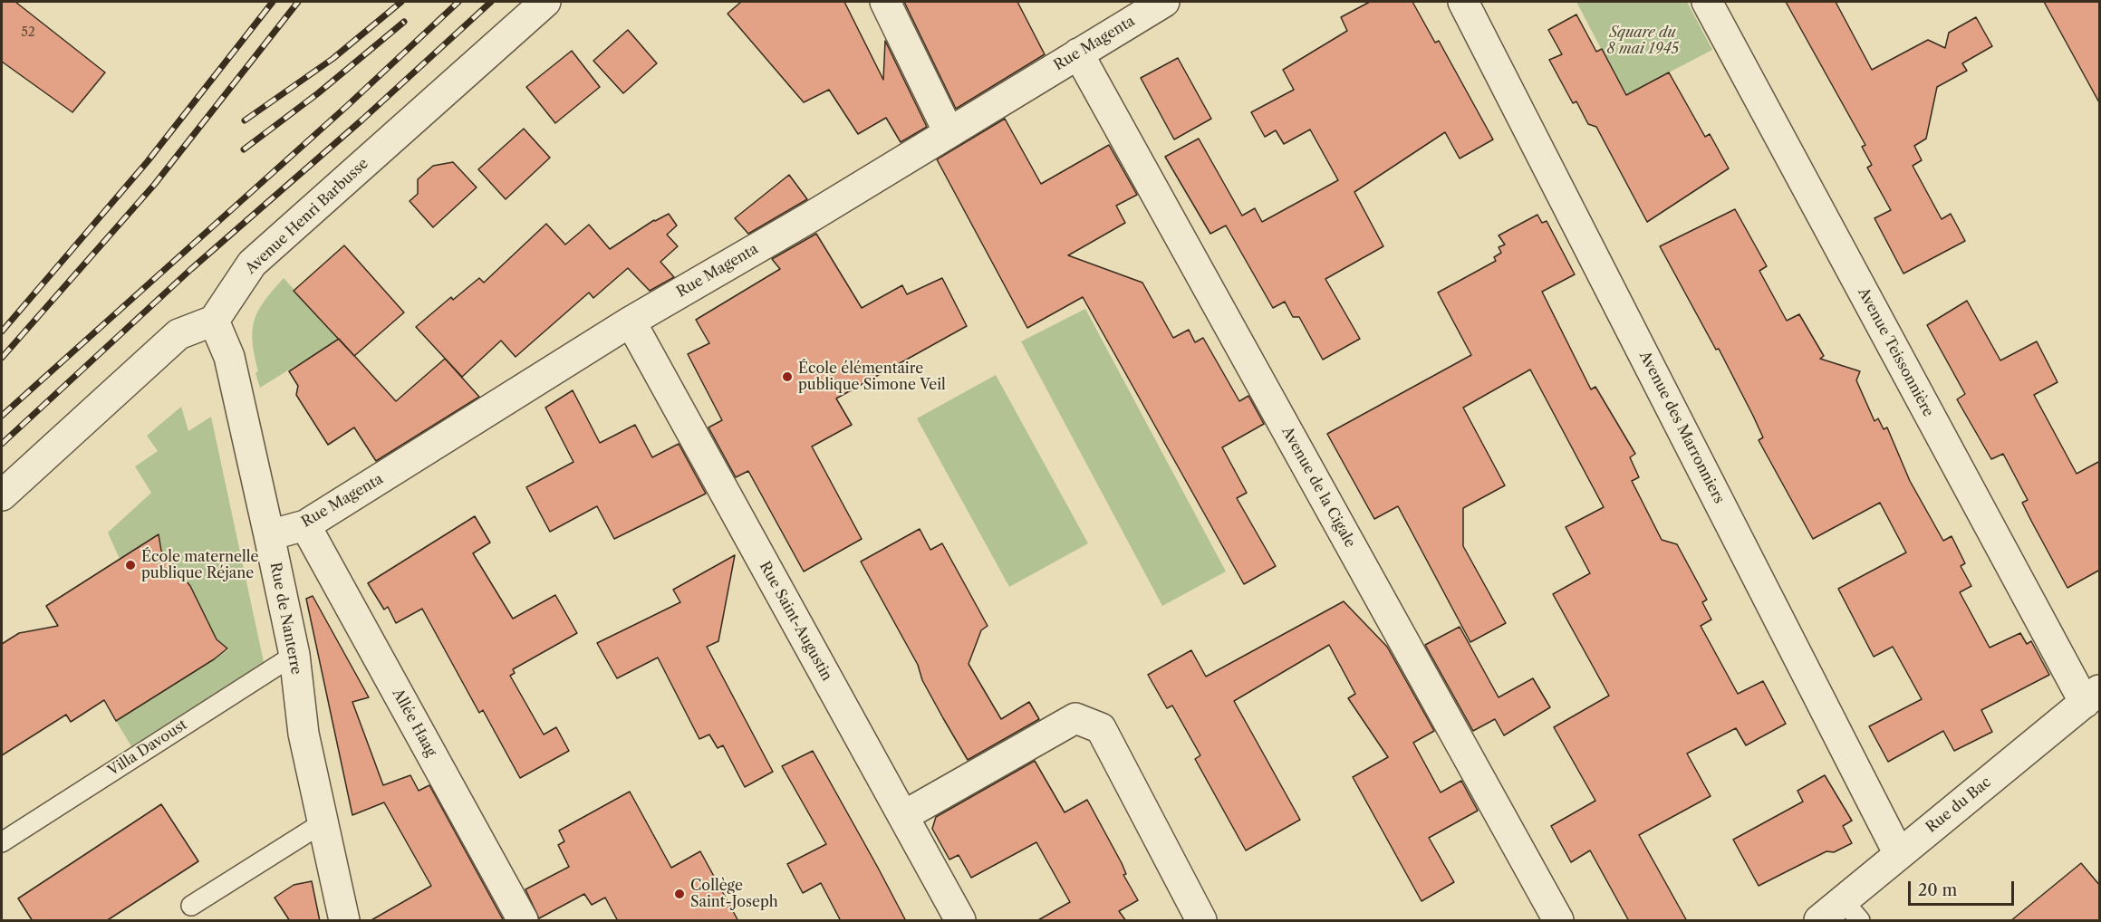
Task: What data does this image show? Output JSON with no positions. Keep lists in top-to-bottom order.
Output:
{
  "streets": {
    "street": [
      "Rue Magenta",
      "Avenue Henri Barbusse",
      "Avenue Teissonnière",
      "Avenue des Marronniers",
      "Avenue de la Cigale",
      "Rue de Nanterre",
      "Rue Saint-Augustin",
      "Allée Haag",
      "Rue du Bac"
    ],
    "lane": ["Villa Davoust"]
  },
  "crossings": [
    ["Rue Magenta", "Avenue de la Cigale"],
    ["Rue Magenta", "Rue de Nanterre"],
    ["Rue Magenta", "Rue Saint-Augustin"],
    ["Rue Magenta", "Allée Haag"],
    ["Avenue Henri Barbusse", "Rue de Nanterre"],
    ["Avenue Teissonnière", "Rue du Bac"],
    ["Avenue des Marronniers", "Rue du Bac"],
    ["Rue de Nanterre", "Villa Davoust"]
  ],
  "parks": ["Square du 8 mai 1945"],
  "places": ["École élémentaire publique Simone Veil", "École maternelle publique Réjane", "Collège Saint-Joseph"],
  "house_numbers": ["52"],
  "scale_bar": "20 m"
}
